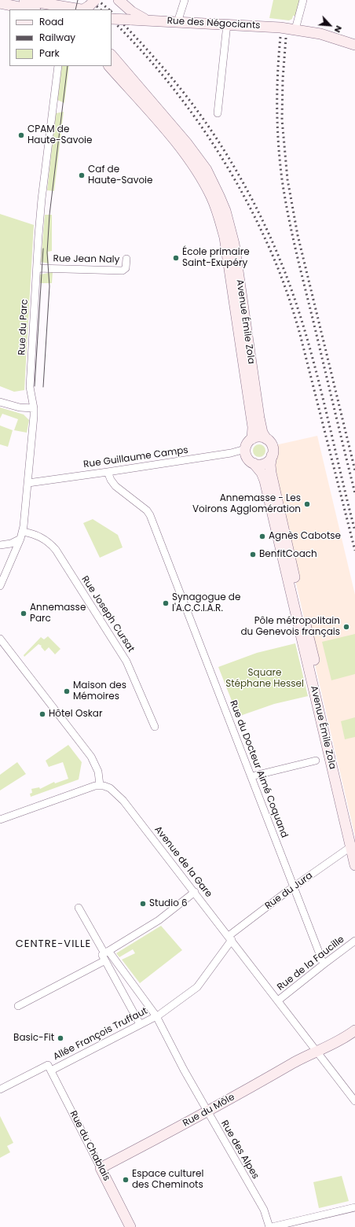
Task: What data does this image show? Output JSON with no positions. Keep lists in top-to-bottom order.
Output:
{
  "streets": {
    "street": [
      "Rue des Négociants",
      "Rue Jean Naly",
      "Avenue Émile Zola",
      "Rue du Parc",
      "Rue Guillaume Camps",
      "Rue Joseph Cursat",
      "Rue du Docteur Aimé Coquand",
      "Avenue de la Gare",
      "Rue du Jura",
      "Rue de la Faucille",
      "Allée François Truffaut",
      "Rue du Môle",
      "Rue du Chablais",
      "Rue des Alpes"
    ]
  },
  "crossings": [
    ["Rue Jean Naly", "Rue du Parc"],
    ["Avenue Émile Zola", "Rue Guillaume Camps"],
    ["Avenue Émile Zola", "Rue du Jura"],
    ["Rue du Parc", "Rue Guillaume Camps"],
    ["Rue du Parc", "Rue Joseph Cursat"],
    ["Rue Guillaume Camps", "Rue du Docteur Aimé Coquand"],
    ["Rue du Docteur Aimé Coquand", "Rue du Jura"],
    ["Rue du Docteur Aimé Coquand", "Rue de la Faucille"],
    ["Avenue de la Gare", "Rue du Jura"],
    ["Avenue de la Gare", "Rue de la Faucille"],
    ["Avenue de la Gare", "Rue du Môle"],
    ["Rue du Jura", "Allée François Truffaut"],
    ["Rue du Jura", "Rue des Alpes"],
    ["Allée François Truffaut", "Rue du Chablais"],
    ["Allée François Truffaut", "Rue des Alpes"],
    ["Rue du Môle", "Rue du Chablais"],
    ["Rue du Môle", "Rue des Alpes"]
  ],
  "districts": ["CENTRE-VILLE"],
  "parks": ["Square Stéphane Hessel"],
  "places": [
    "CPAM de Haute-Savoie",
    "Caf de Haute-Savoie",
    "École primaire Saint-Exupéry",
    "Annemasse - Les Voirons Agglomération",
    "Agnès Cabotse",
    "BenfitCoach",
    "Synagogue de l'A.C.C.I.A.R.",
    "Annemasse Parc",
    "Pôle métropolitain du Genevois français",
    "Maison des Mémoires",
    "Hôtel Oskar",
    "Studio 6",
    "Basic-Fit",
    "Espace culturel des Cheminots"
  ],
  "legend": ["Road", "Railway", "Park"],
  "north": "bottom right"
}
